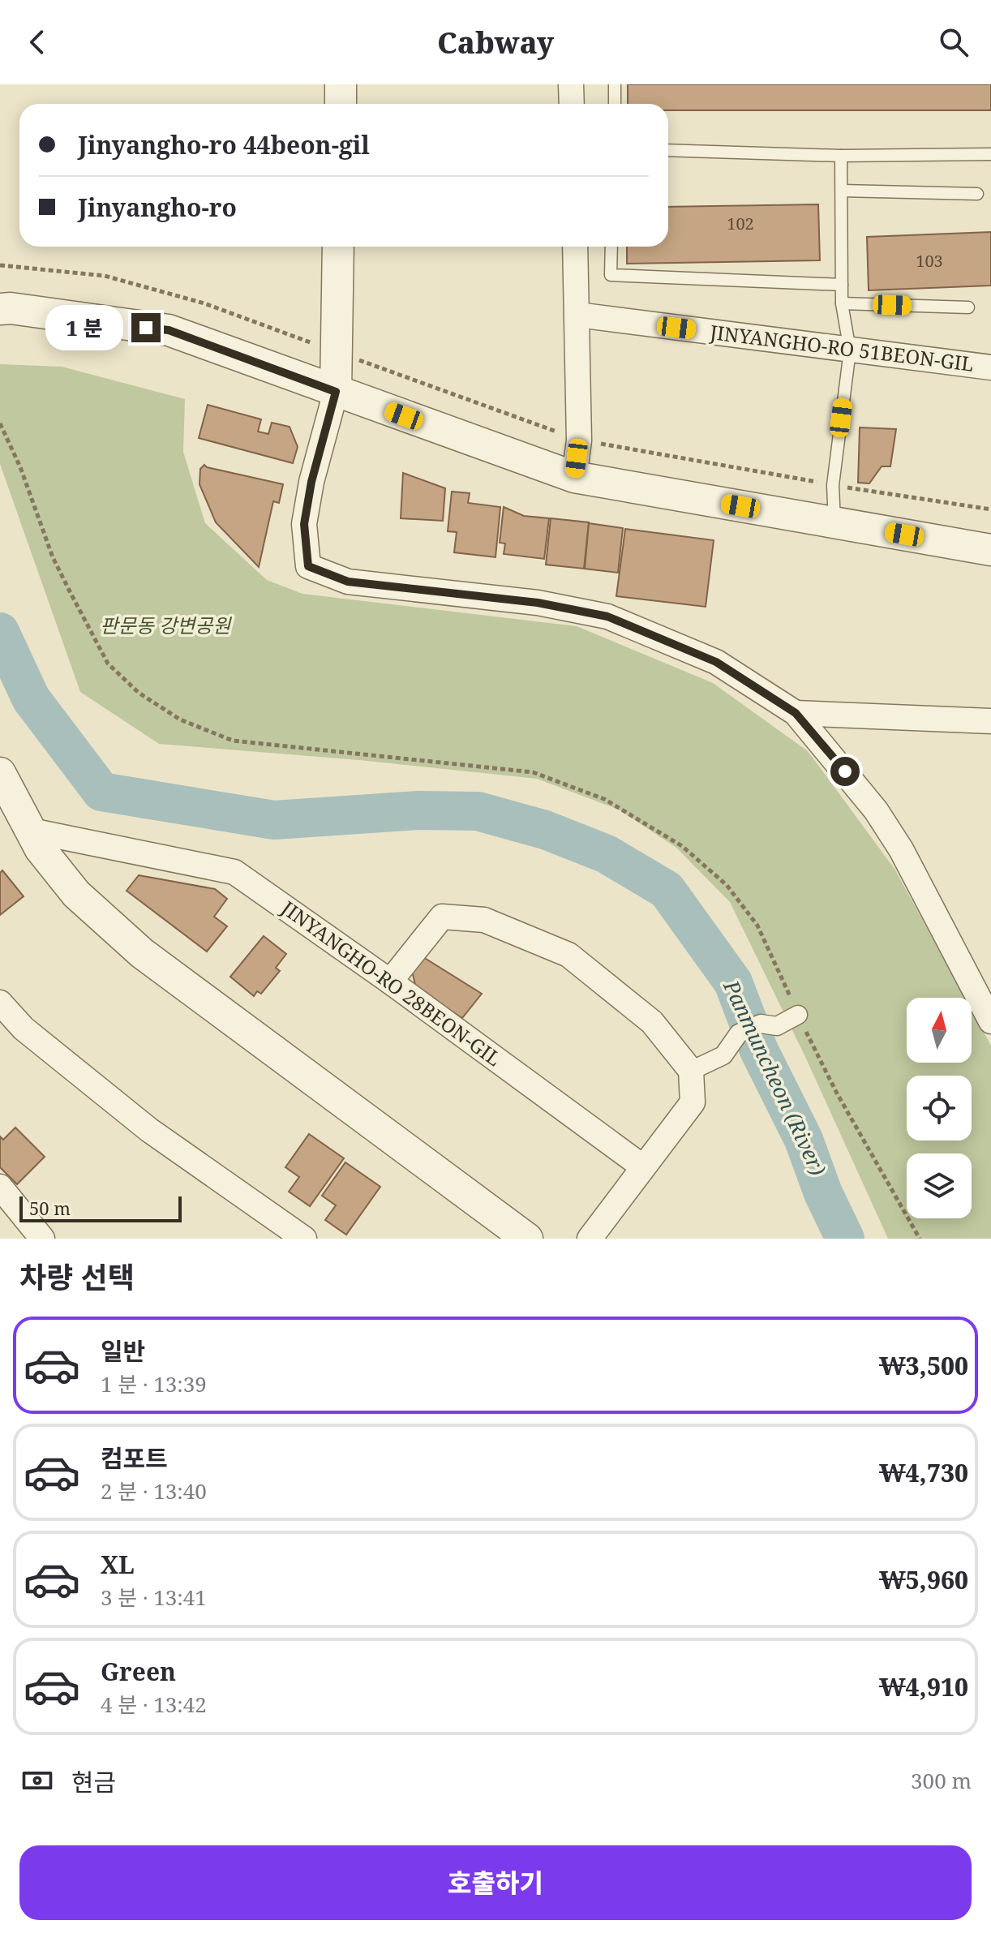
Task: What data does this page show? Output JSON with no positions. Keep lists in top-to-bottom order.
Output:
{
  "streets": {
    "street": ["JINYANGHO-RO 51BEON-GIL", "JINYANGHO-RO 28BEON-GIL"]
  },
  "water": ["Panmuncheon (River)"],
  "parks": ["판문동 강변공원"],
  "house_numbers": ["102", "103"],
  "scale_bar": "50 m",
  "north": "top",
  "page": {
    "header": "Cabway",
    "banner": ["Jinyangho-ro 44beon-gil", "Jinyangho-ro"],
    "bubble": "1 분",
    "scale": "50 m",
    "heading": "차량 선택",
    "list": [
      {
        "name": "일반",
        "note": "1 분 · 13:39",
        "value": "₩3,500"
      },
      {
        "name": "컴포트",
        "note": "2 분 · 13:40",
        "value": "₩4,730"
      },
      {
        "name": "XL",
        "note": "3 분 · 13:41",
        "value": "₩5,960"
      },
      {
        "name": "Green",
        "note": "4 분 · 13:42",
        "value": "₩4,910"
      }
    ],
    "pay": ["현금", "300 m"],
    "buttons": "호출하기"
  }
}
